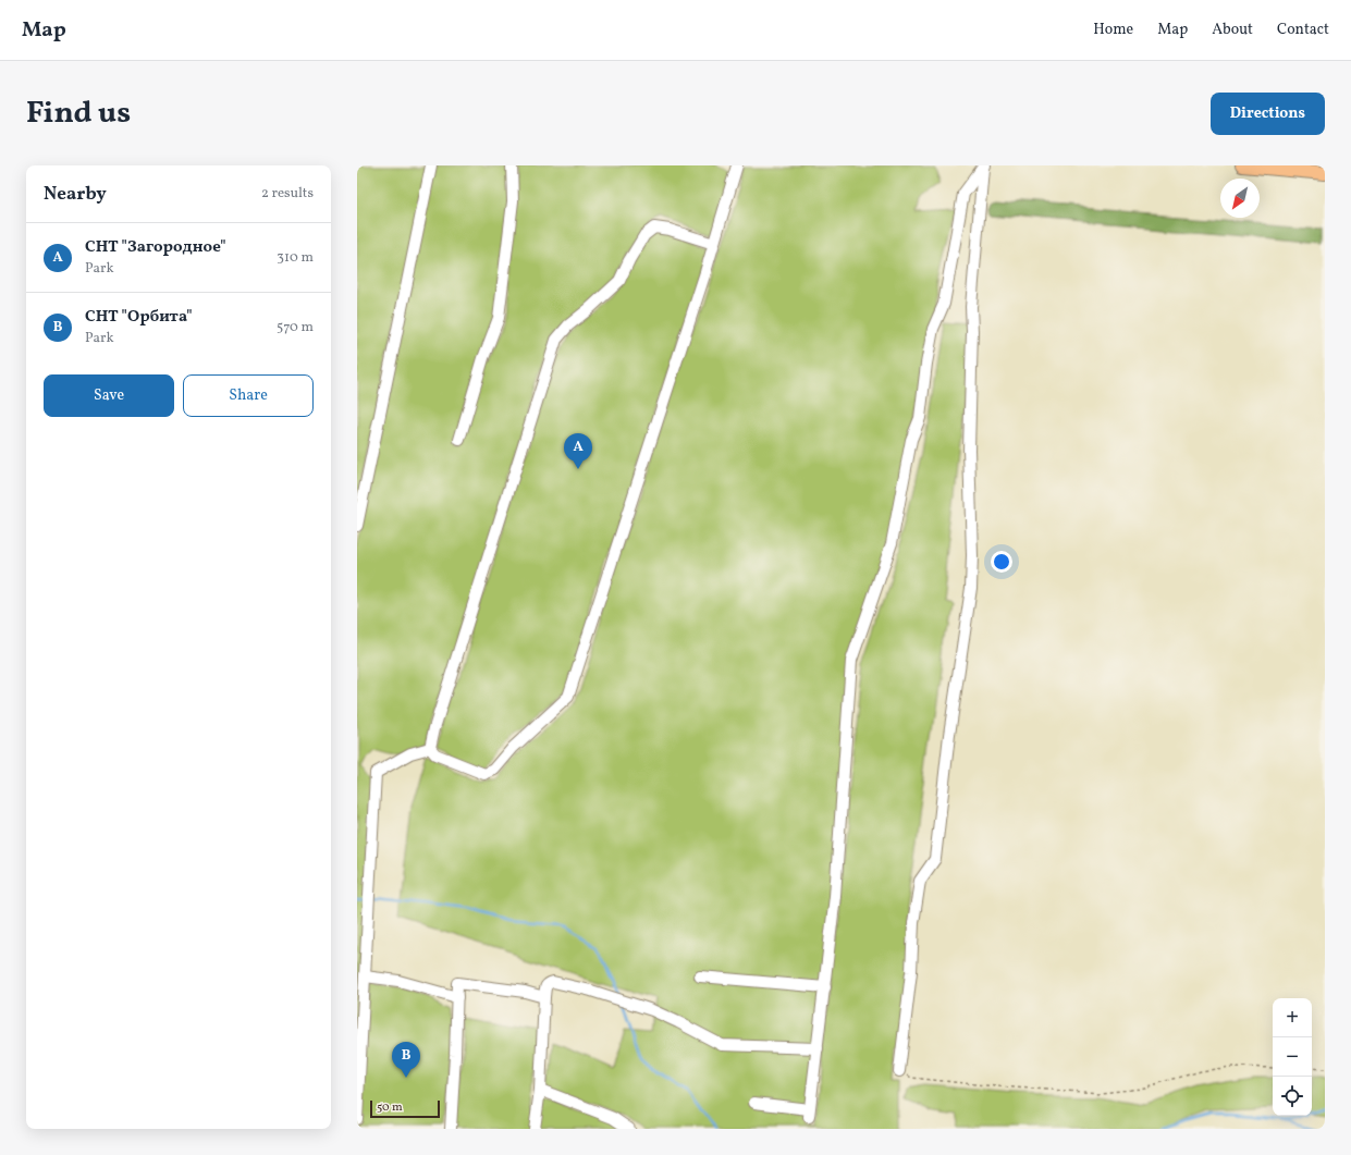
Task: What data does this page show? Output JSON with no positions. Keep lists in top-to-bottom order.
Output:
{
  "scale_bar": "50 m",
  "north": "bottom left",
  "page": {
    "header": "Map",
    "nav": [
      "Home",
      "Map",
      "About",
      "Contact"
    ],
    "title": "Find us",
    "buttons": [
      "Directions",
      ["Save", "Share"]
    ],
    "heading": ["Nearby", "2 results"],
    "list": [
      {
        "mark": "A",
        "name": "СНТ \"Загородное\"",
        "note": "Park",
        "value": "310 m"
      },
      {
        "mark": "B",
        "name": "CНТ \"Орбита\"",
        "note": "Park",
        "value": "570 m"
      }
    ],
    "pins": ["A", "B"],
    "map_buttons": ["+", "−"],
    "scale": "50 m"
  }
}
